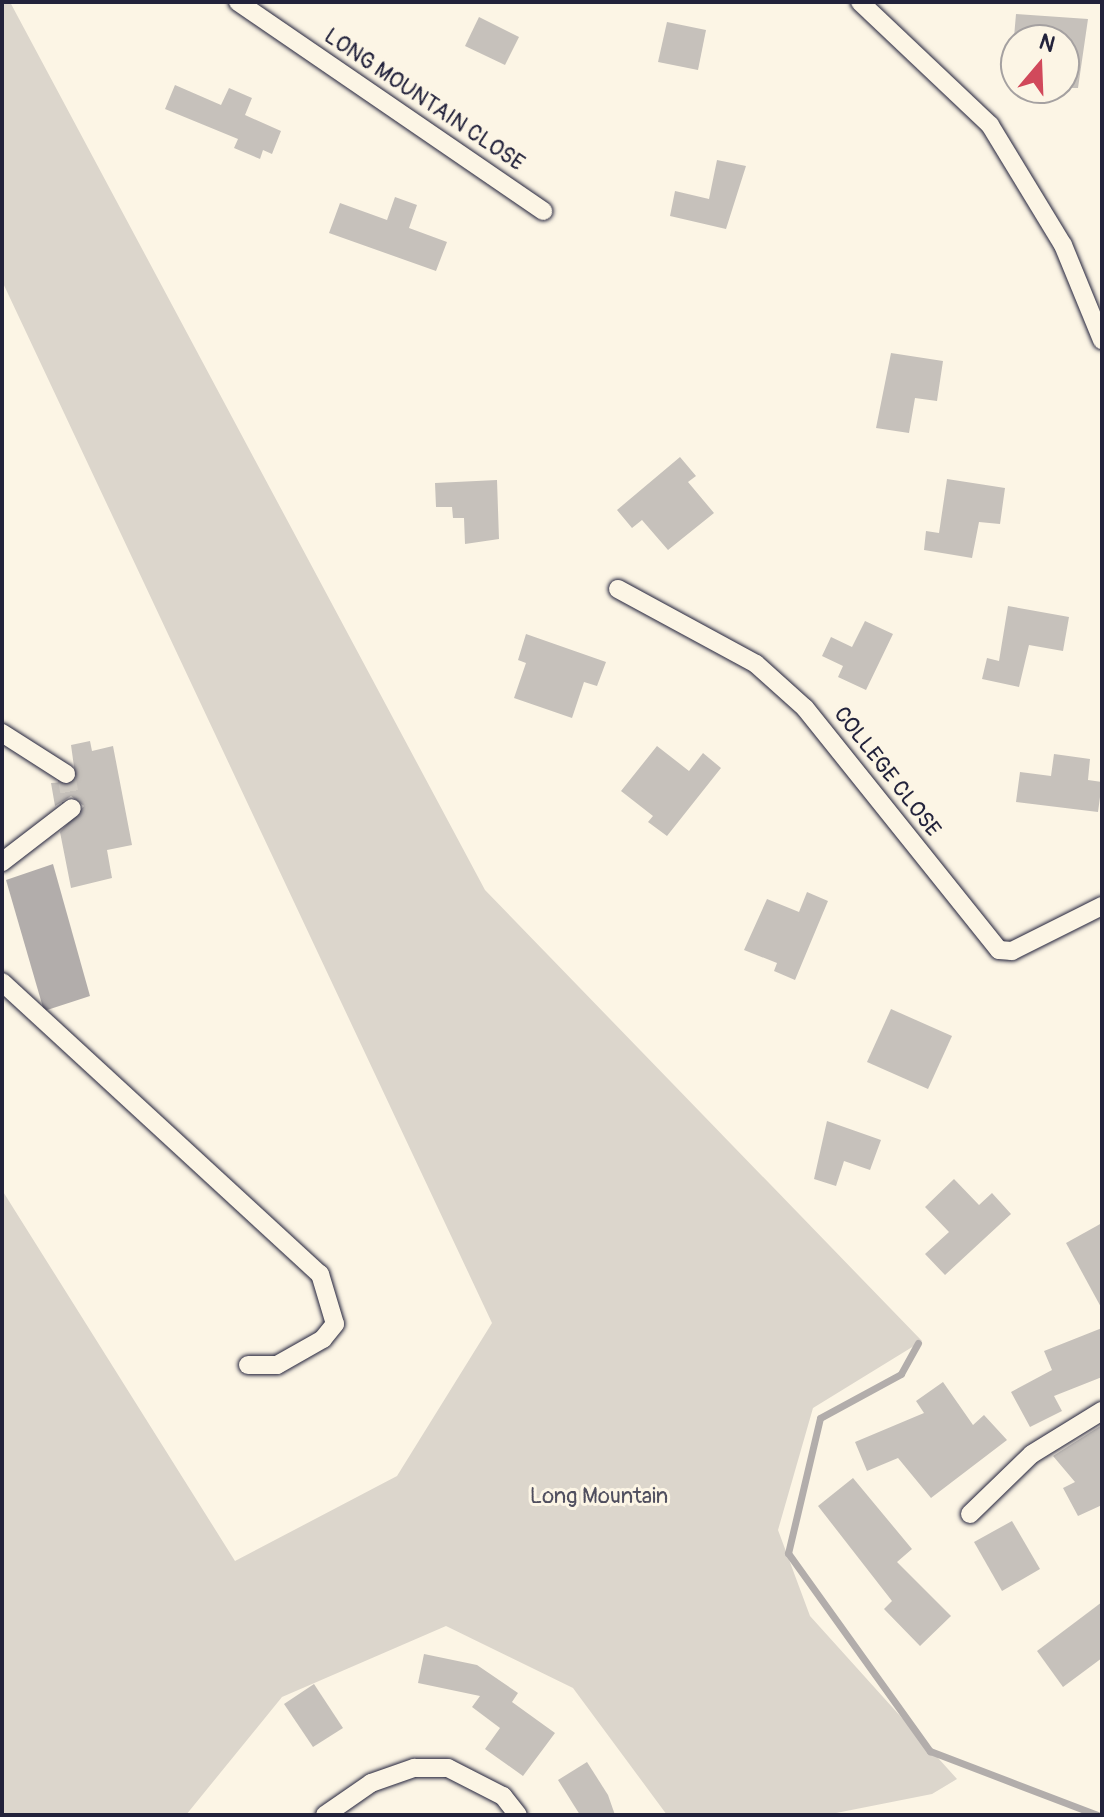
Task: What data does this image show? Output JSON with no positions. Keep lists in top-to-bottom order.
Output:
{
  "streets": {
    "street": ["LONG MOUNTAIN CLOSE", "COLLEGE CLOSE"]
  },
  "parks": ["Long Mountain"],
  "north": "top"
}
